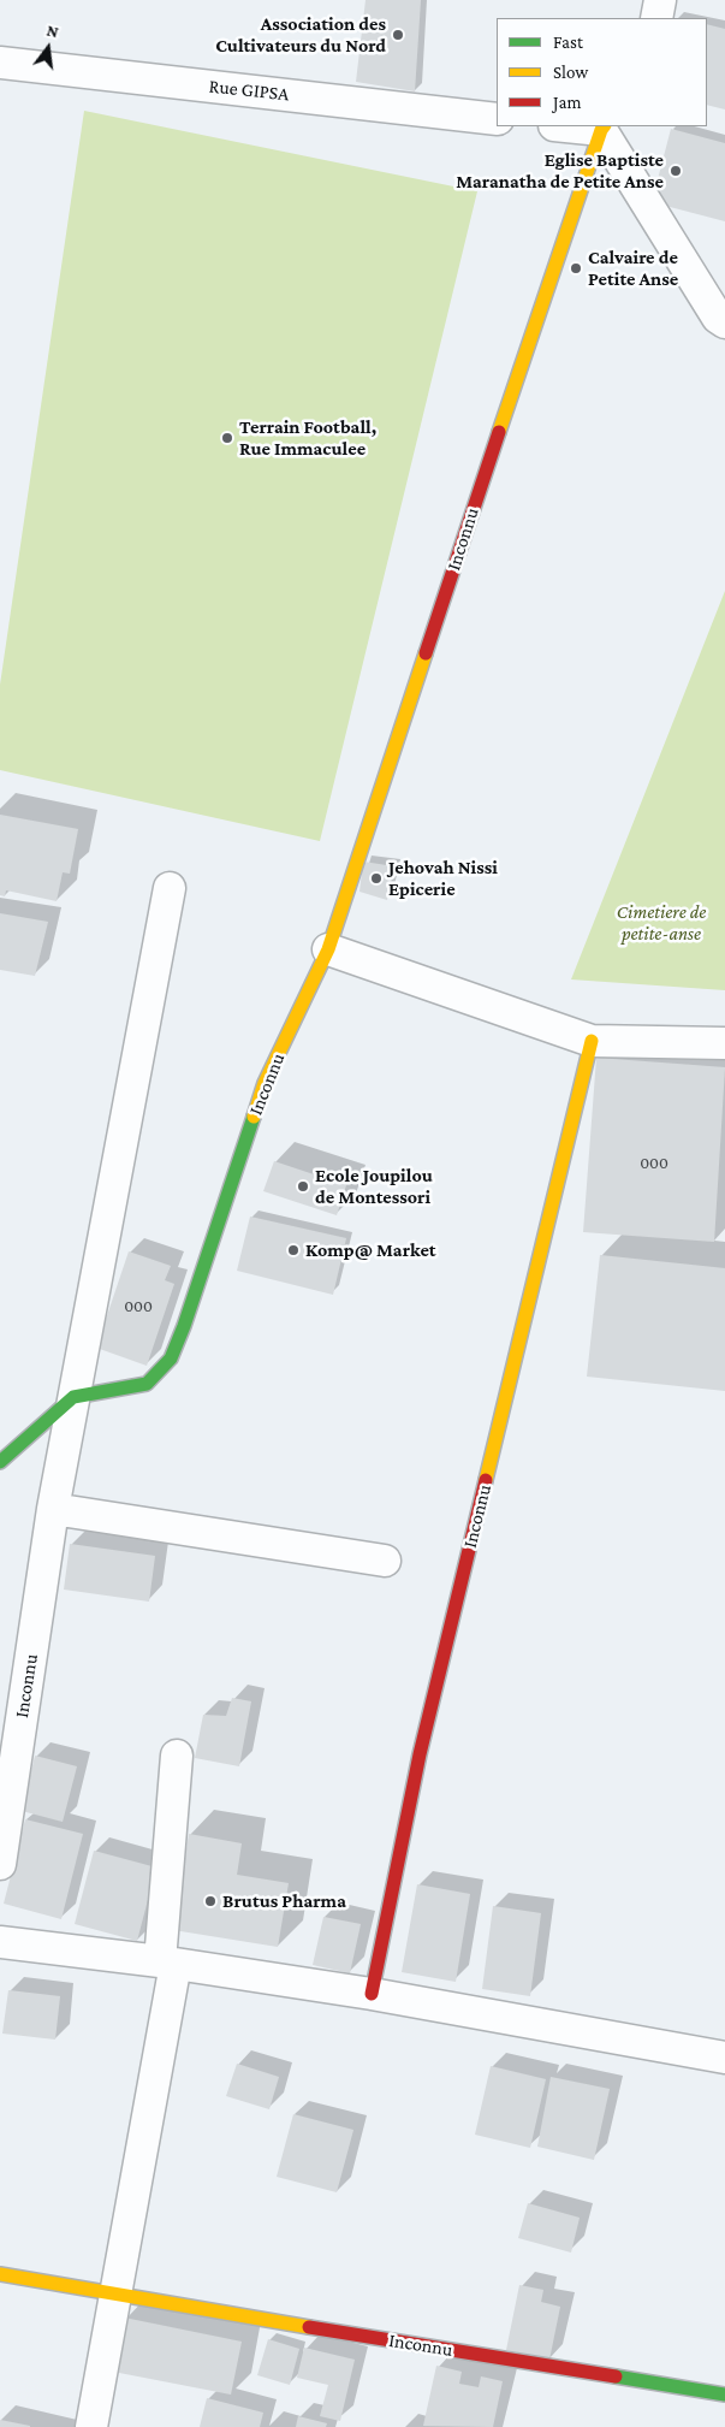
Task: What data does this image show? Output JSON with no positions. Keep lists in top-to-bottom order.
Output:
{
  "streets": {
    "street": ["Rue GIPSA", "Inconnu"]
  },
  "parks": ["Cimetiere de petite-anse"],
  "places": [
    "Association des Cultivateurs du Nord",
    "Eglise Baptiste Maranatha de Petite Anse",
    "Calvaire de Petite Anse",
    "Terrain Football, Rue Immaculee",
    "Jehovah Nissi Epicerie",
    "Ecole Joupilou de Montessori",
    "Komp@ Market",
    "Brutus Pharma"
  ],
  "house_numbers": ["000", "000"],
  "legend": ["Fast", "Slow", "Jam"],
  "north": "top"
}
